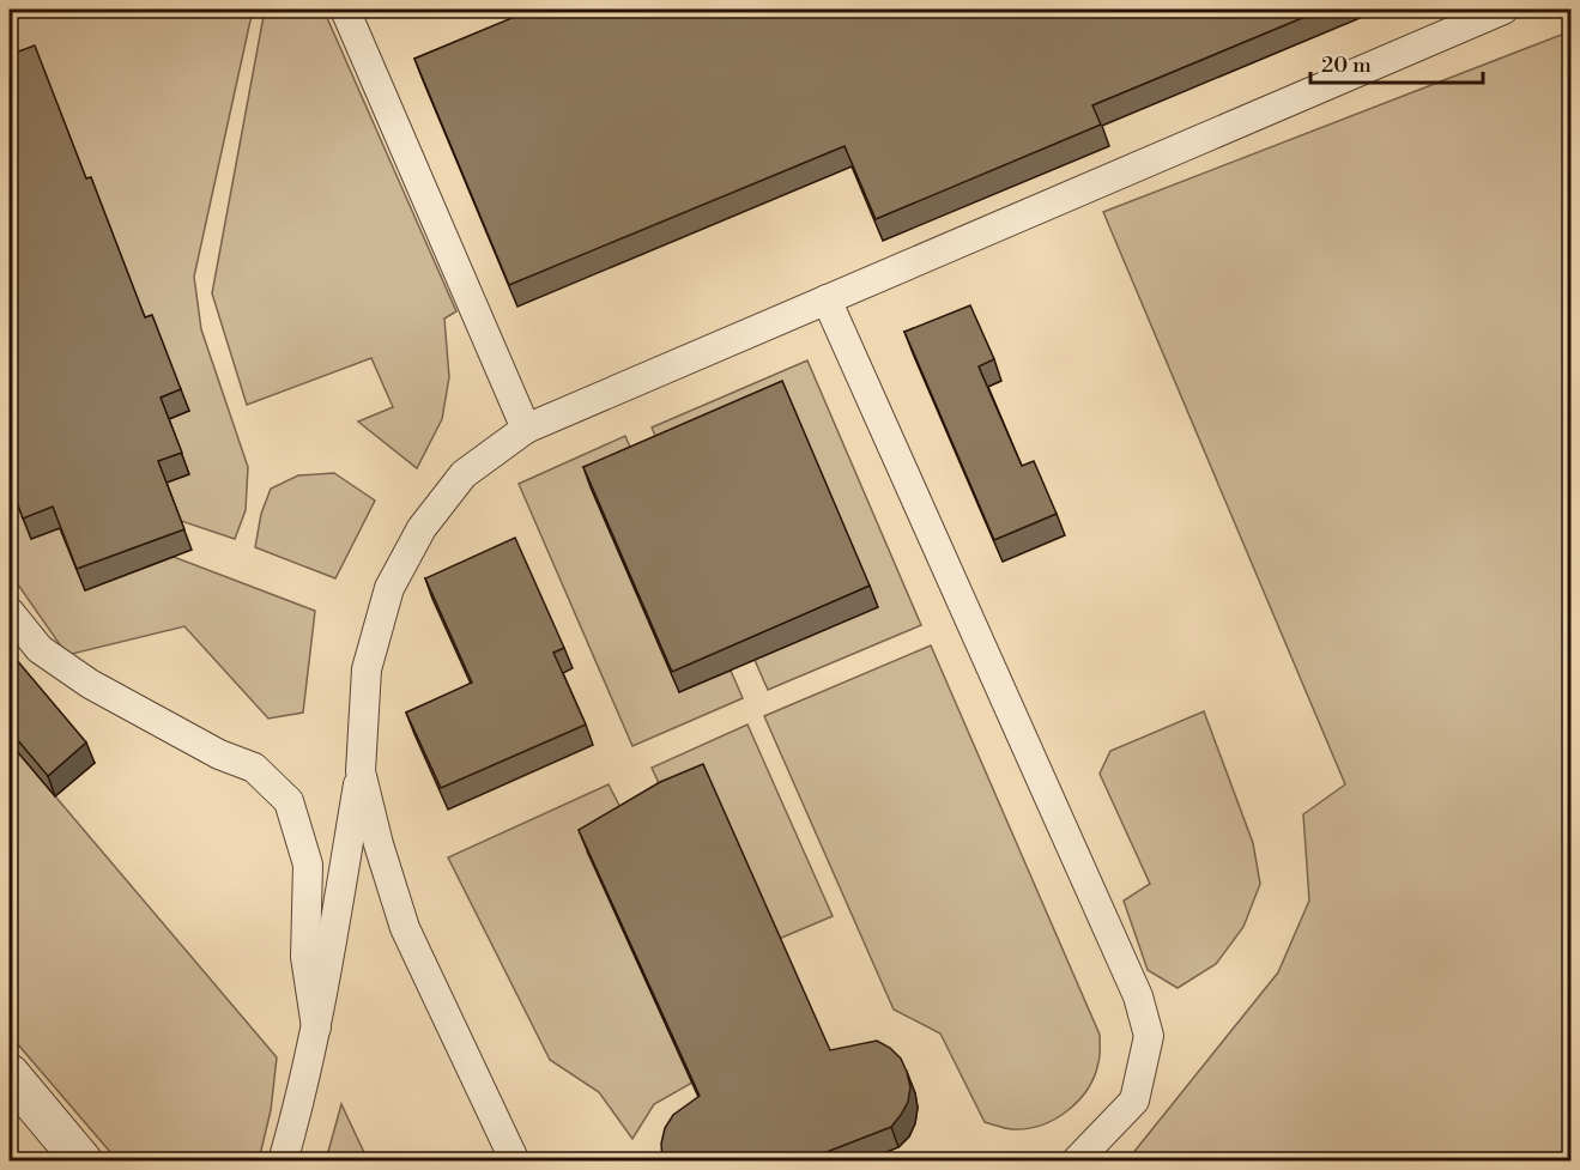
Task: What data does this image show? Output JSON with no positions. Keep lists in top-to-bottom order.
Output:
{
  "scale_bar": "20 m"
}
